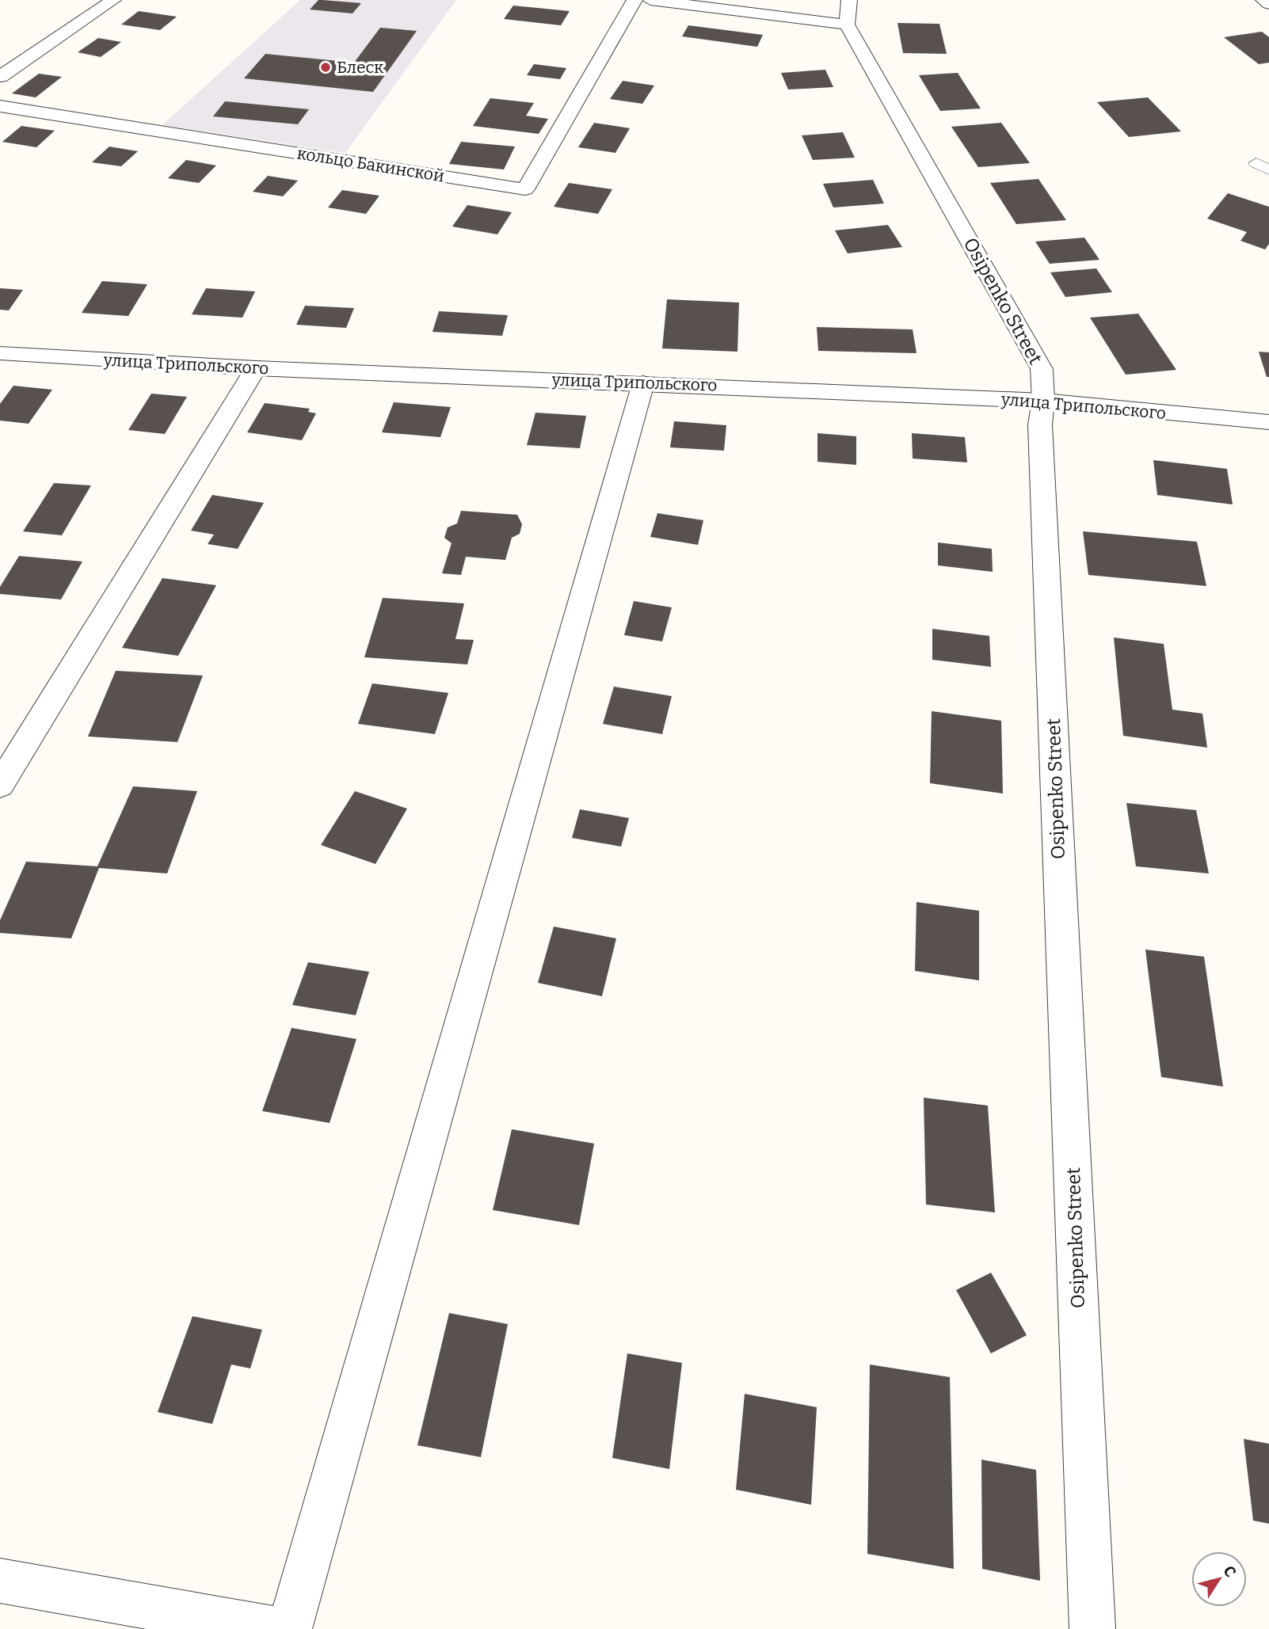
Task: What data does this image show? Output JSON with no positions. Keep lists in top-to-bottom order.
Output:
{
  "streets": {
    "street": ["кольцо Бакинской", "Osipenko Street", "улица Трипольского"]
  },
  "crossings": [
    ["Osipenko Street", "улица Трипольского"]
  ],
  "places": ["Блеск"],
  "north": "top right"
}
